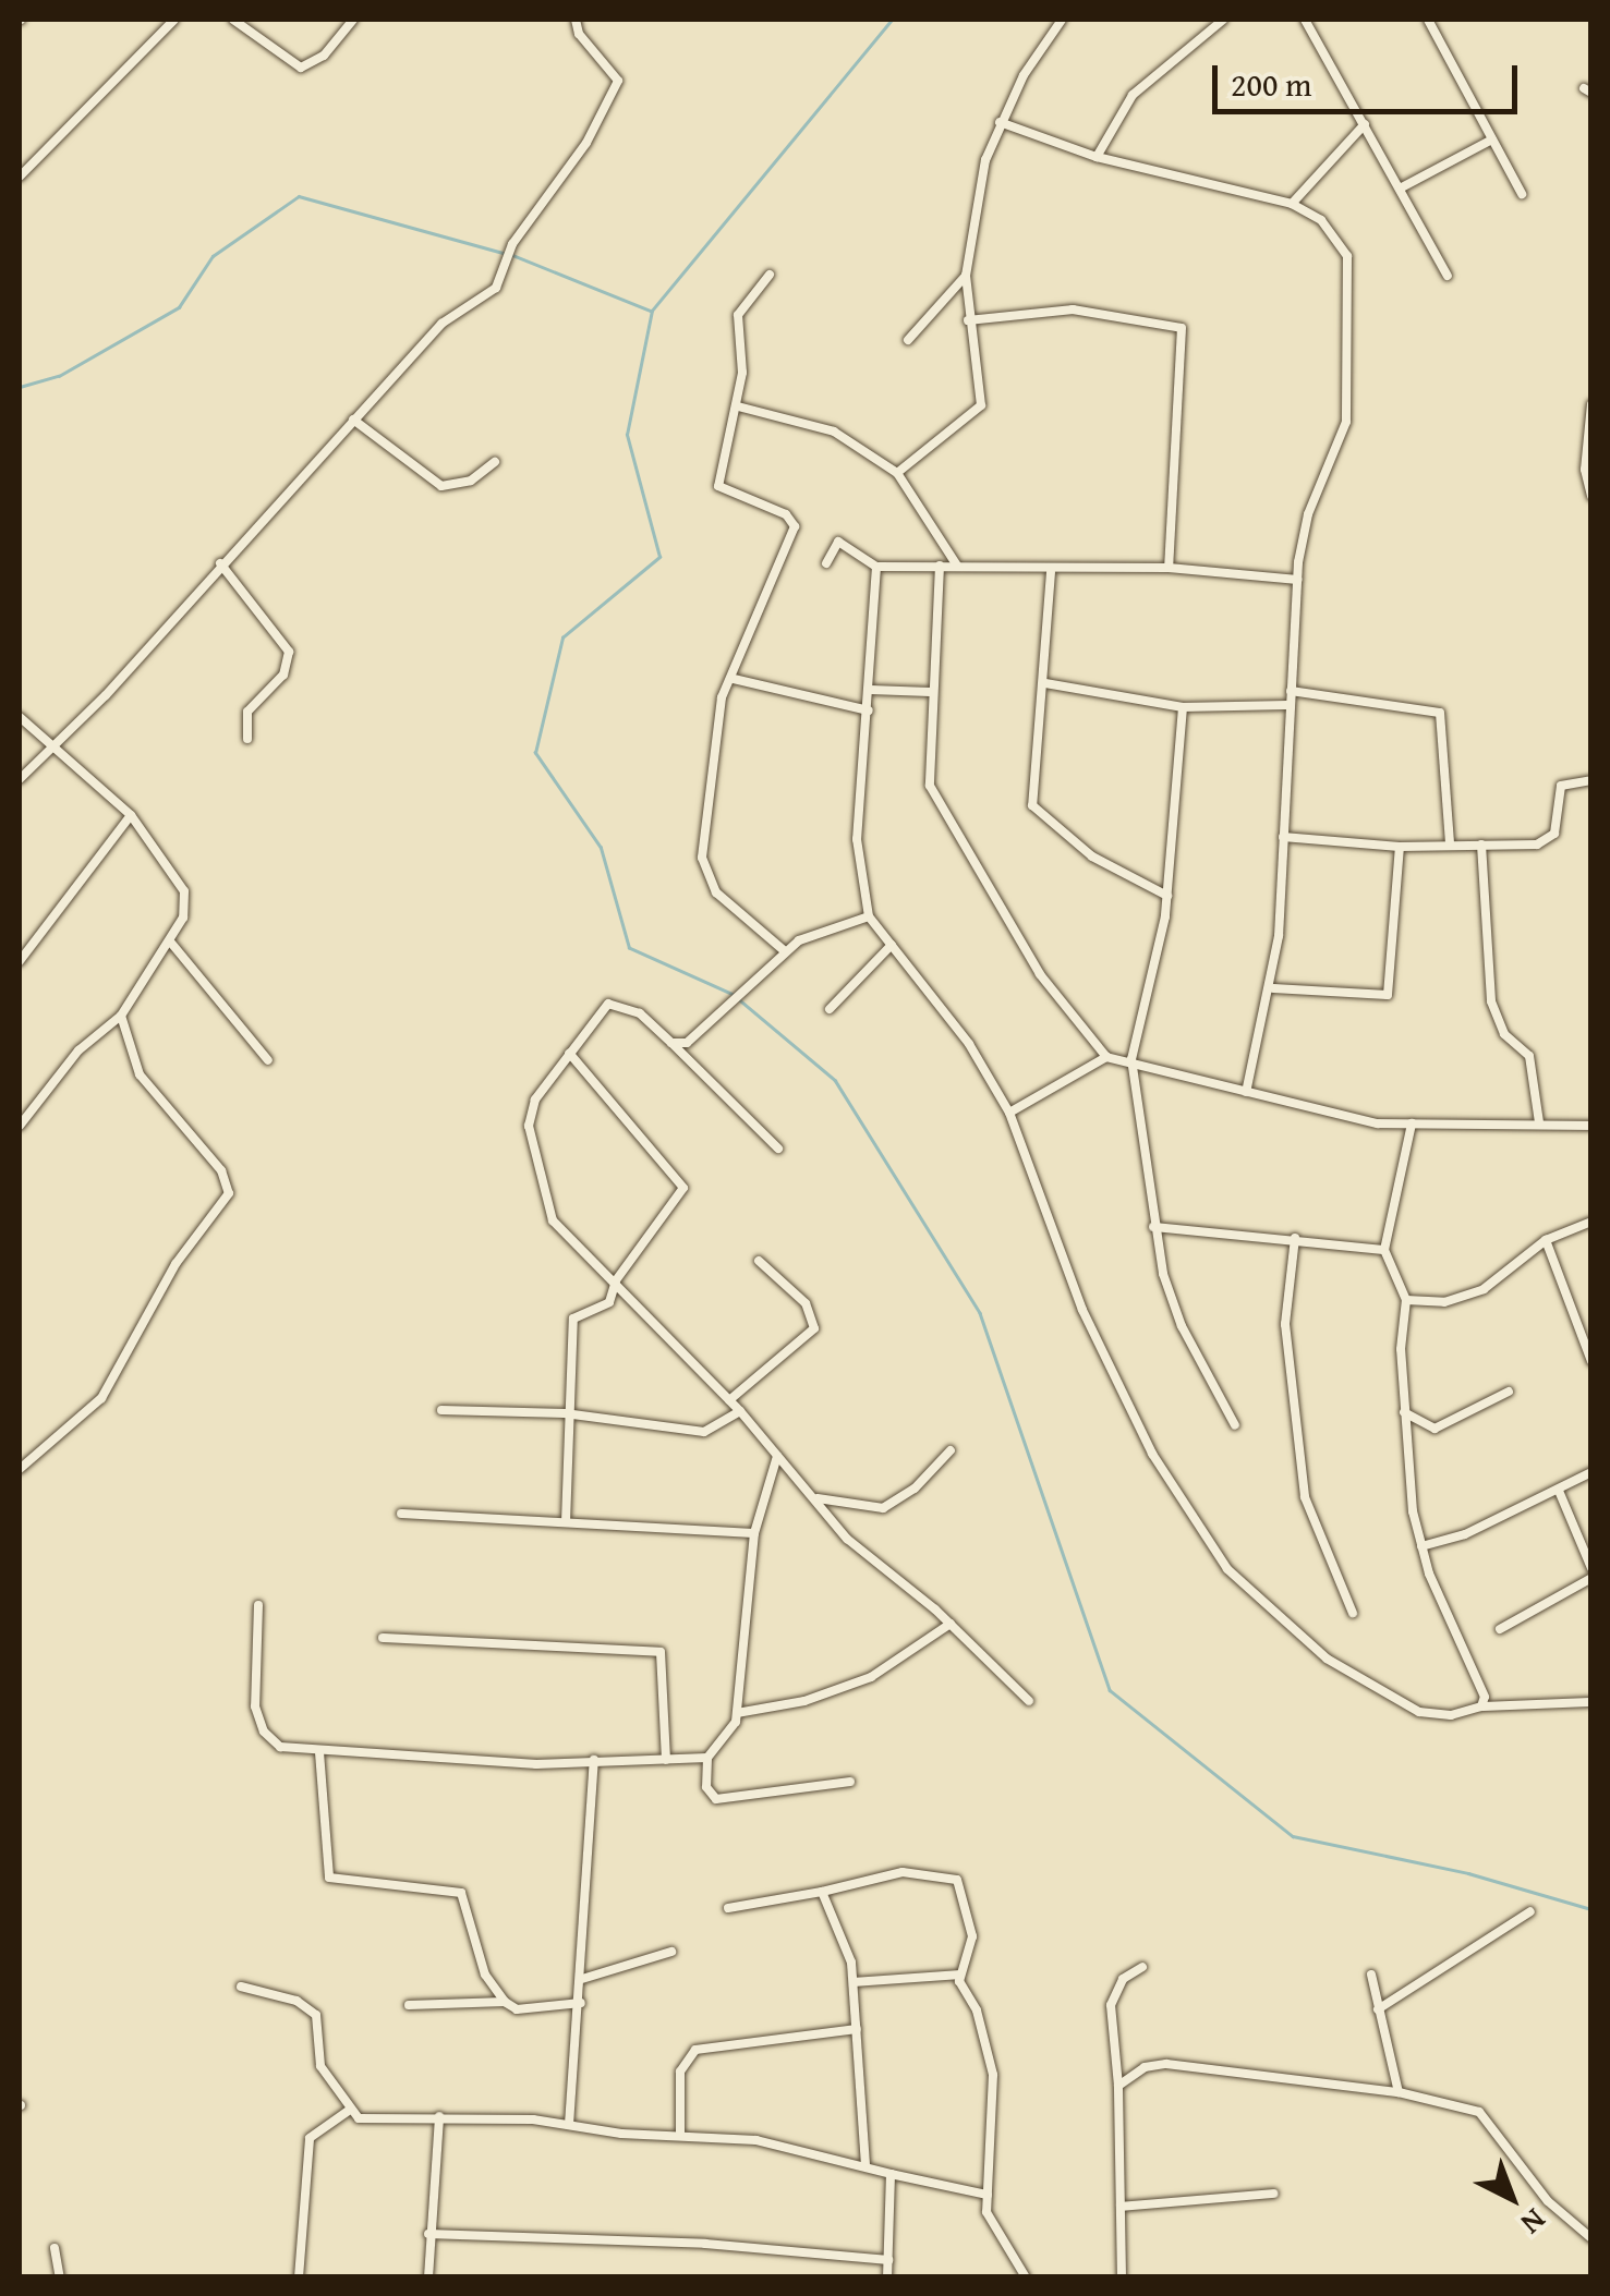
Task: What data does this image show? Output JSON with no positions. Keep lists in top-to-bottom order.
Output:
{
  "scale_bar": "200 m",
  "north": "bottom right"
}
